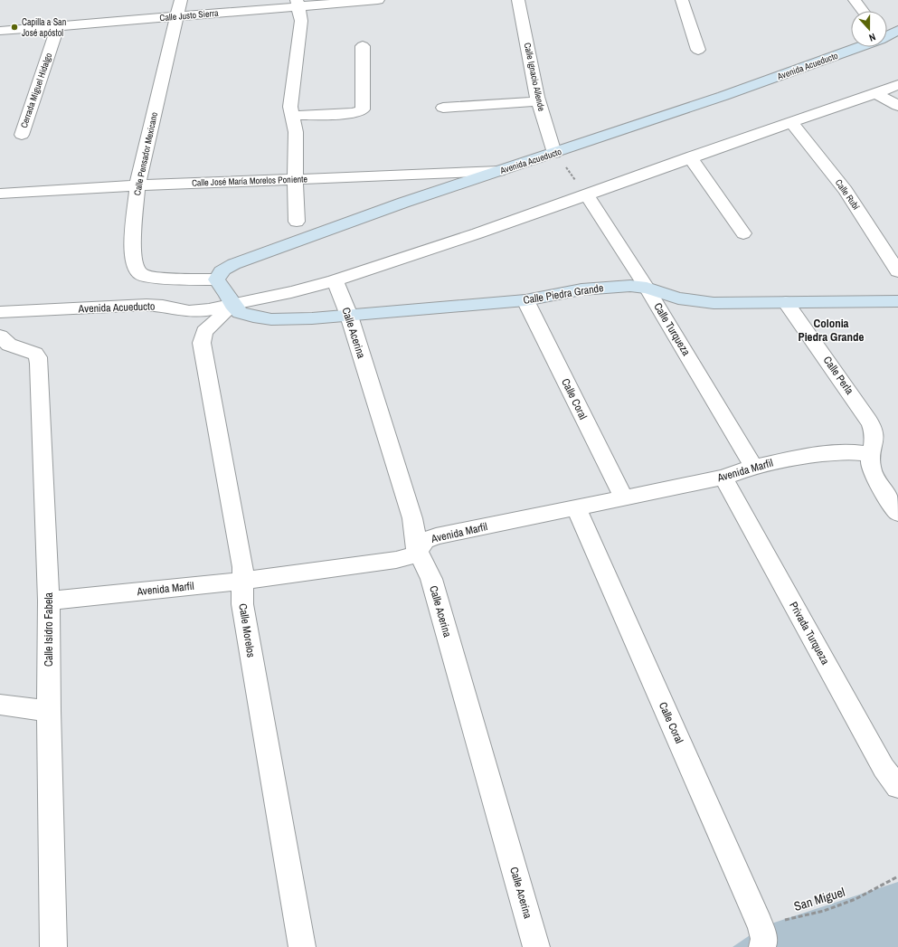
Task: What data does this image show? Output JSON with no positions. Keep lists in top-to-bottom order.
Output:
{
  "streets": {
    "street": [
      "Calle Justo Sierra",
      "Avenida Acueducto",
      "Calle Ignacio Allende",
      "Cerrada Miguel Hidalgo",
      "Calle Pensador Mexicano",
      "Calle José María Morelos Poniente",
      "Calle Rubí",
      "Calle Piedra Grande",
      "Calle Turqueza",
      "Calle Acerina",
      "Calle Perla",
      "Calle Coral",
      "Avenida Marfil",
      "Calle Isidro Fabela",
      "Calle Morelos",
      "Privada Turqueza"
    ],
    "path": ["San Miguel"]
  },
  "crossings": [
    ["Calle Justo Sierra", "Cerrada Miguel Hidalgo"],
    ["Calle Justo Sierra", "Calle Pensador Mexicano"],
    ["Avenida Acueducto", "Calle Ignacio Allende"],
    ["Avenida Acueducto", "Calle Pensador Mexicano"],
    ["Avenida Acueducto", "Calle José María Morelos Poniente"],
    ["Avenida Acueducto", "Calle Rubí"],
    ["Avenida Acueducto", "Calle Piedra Grande"],
    ["Avenida Acueducto", "Calle Turqueza"],
    ["Avenida Acueducto", "Calle Acerina"],
    ["Avenida Acueducto", "Calle Morelos"],
    ["Calle Pensador Mexicano", "Calle José María Morelos Poniente"],
    ["Calle Piedra Grande", "Calle Turqueza"],
    ["Calle Piedra Grande", "Calle Acerina"],
    ["Calle Piedra Grande", "Calle Perla"],
    ["Calle Piedra Grande", "Calle Coral"],
    ["Calle Piedra Grande", "Calle Morelos"],
    ["Calle Turqueza", "Avenida Marfil"],
    ["Calle Acerina", "Avenida Marfil"],
    ["Calle Perla", "Avenida Marfil"],
    ["Calle Coral", "Avenida Marfil"],
    ["Calle Coral", "San Miguel"],
    ["Avenida Marfil", "Calle Isidro Fabela"],
    ["Avenida Marfil", "Calle Morelos"],
    ["Avenida Marfil", "Privada Turqueza"]
  ],
  "districts": ["Colonia Piedra Grande"],
  "places": ["Capilla a San José apóstol"],
  "north": "bottom"
}
